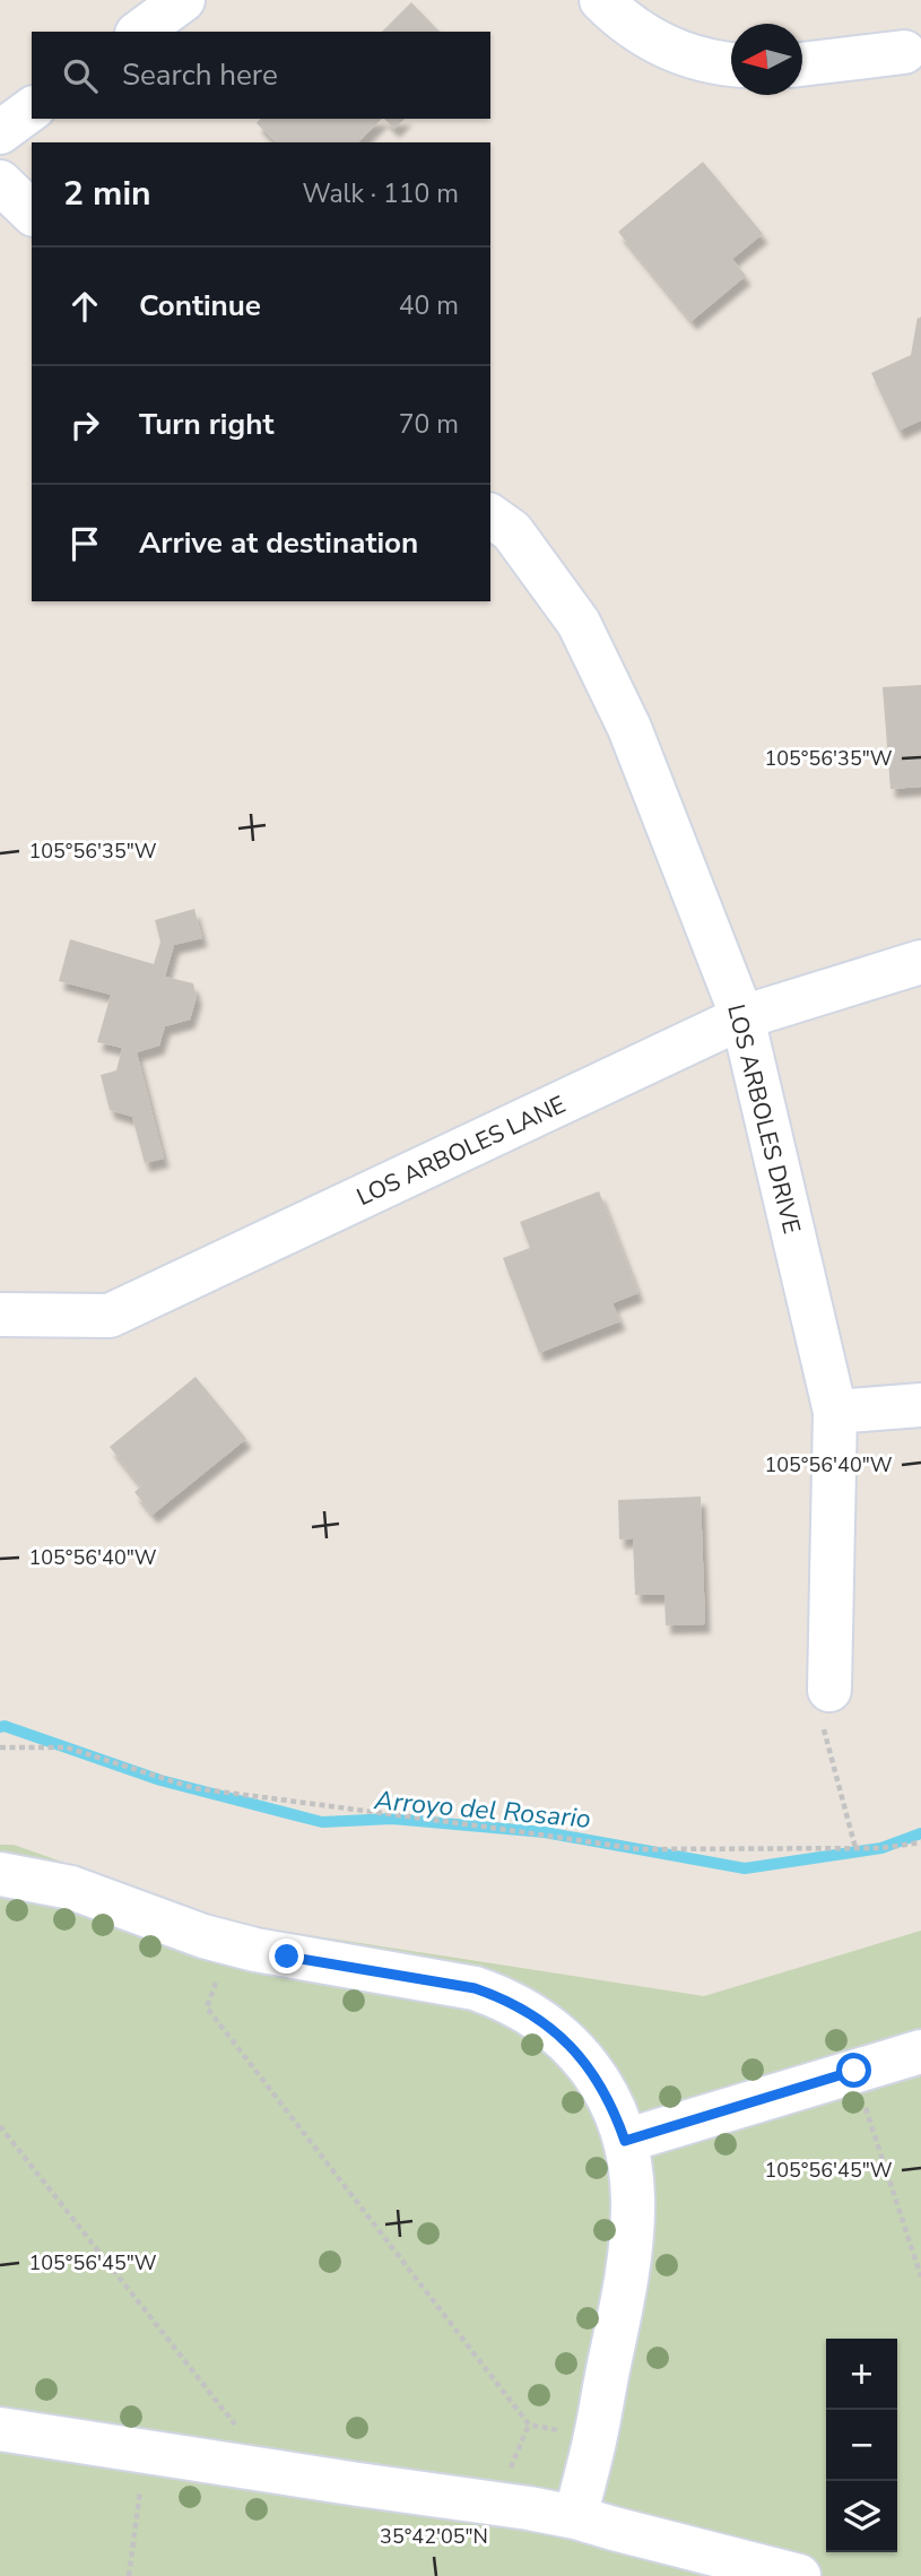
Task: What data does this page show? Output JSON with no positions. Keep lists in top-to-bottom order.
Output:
{
  "streets": {
    "street": ["LOS ARBOLES DRIVE", "LOS ARBOLES LANE"]
  },
  "crossings": [
    ["LOS ARBOLES DRIVE", "LOS ARBOLES LANE"]
  ],
  "water": ["Arroyo del Rosario"],
  "north": "left",
  "page": {
    "search": "Search here",
    "heading": ["2 min", "Walk · 110 m"],
    "list": [
      ["Continue", "40 m"],
      ["Turn right", "70 m"],
      "Arrive at destination"
    ],
    "map_buttons": ["+", "−"]
  },
  "coordinates": [
    "105°56'35\"W",
    "105°56'40\"W",
    "105°56'45\"W",
    "35°42'05\"N"
  ]
}
